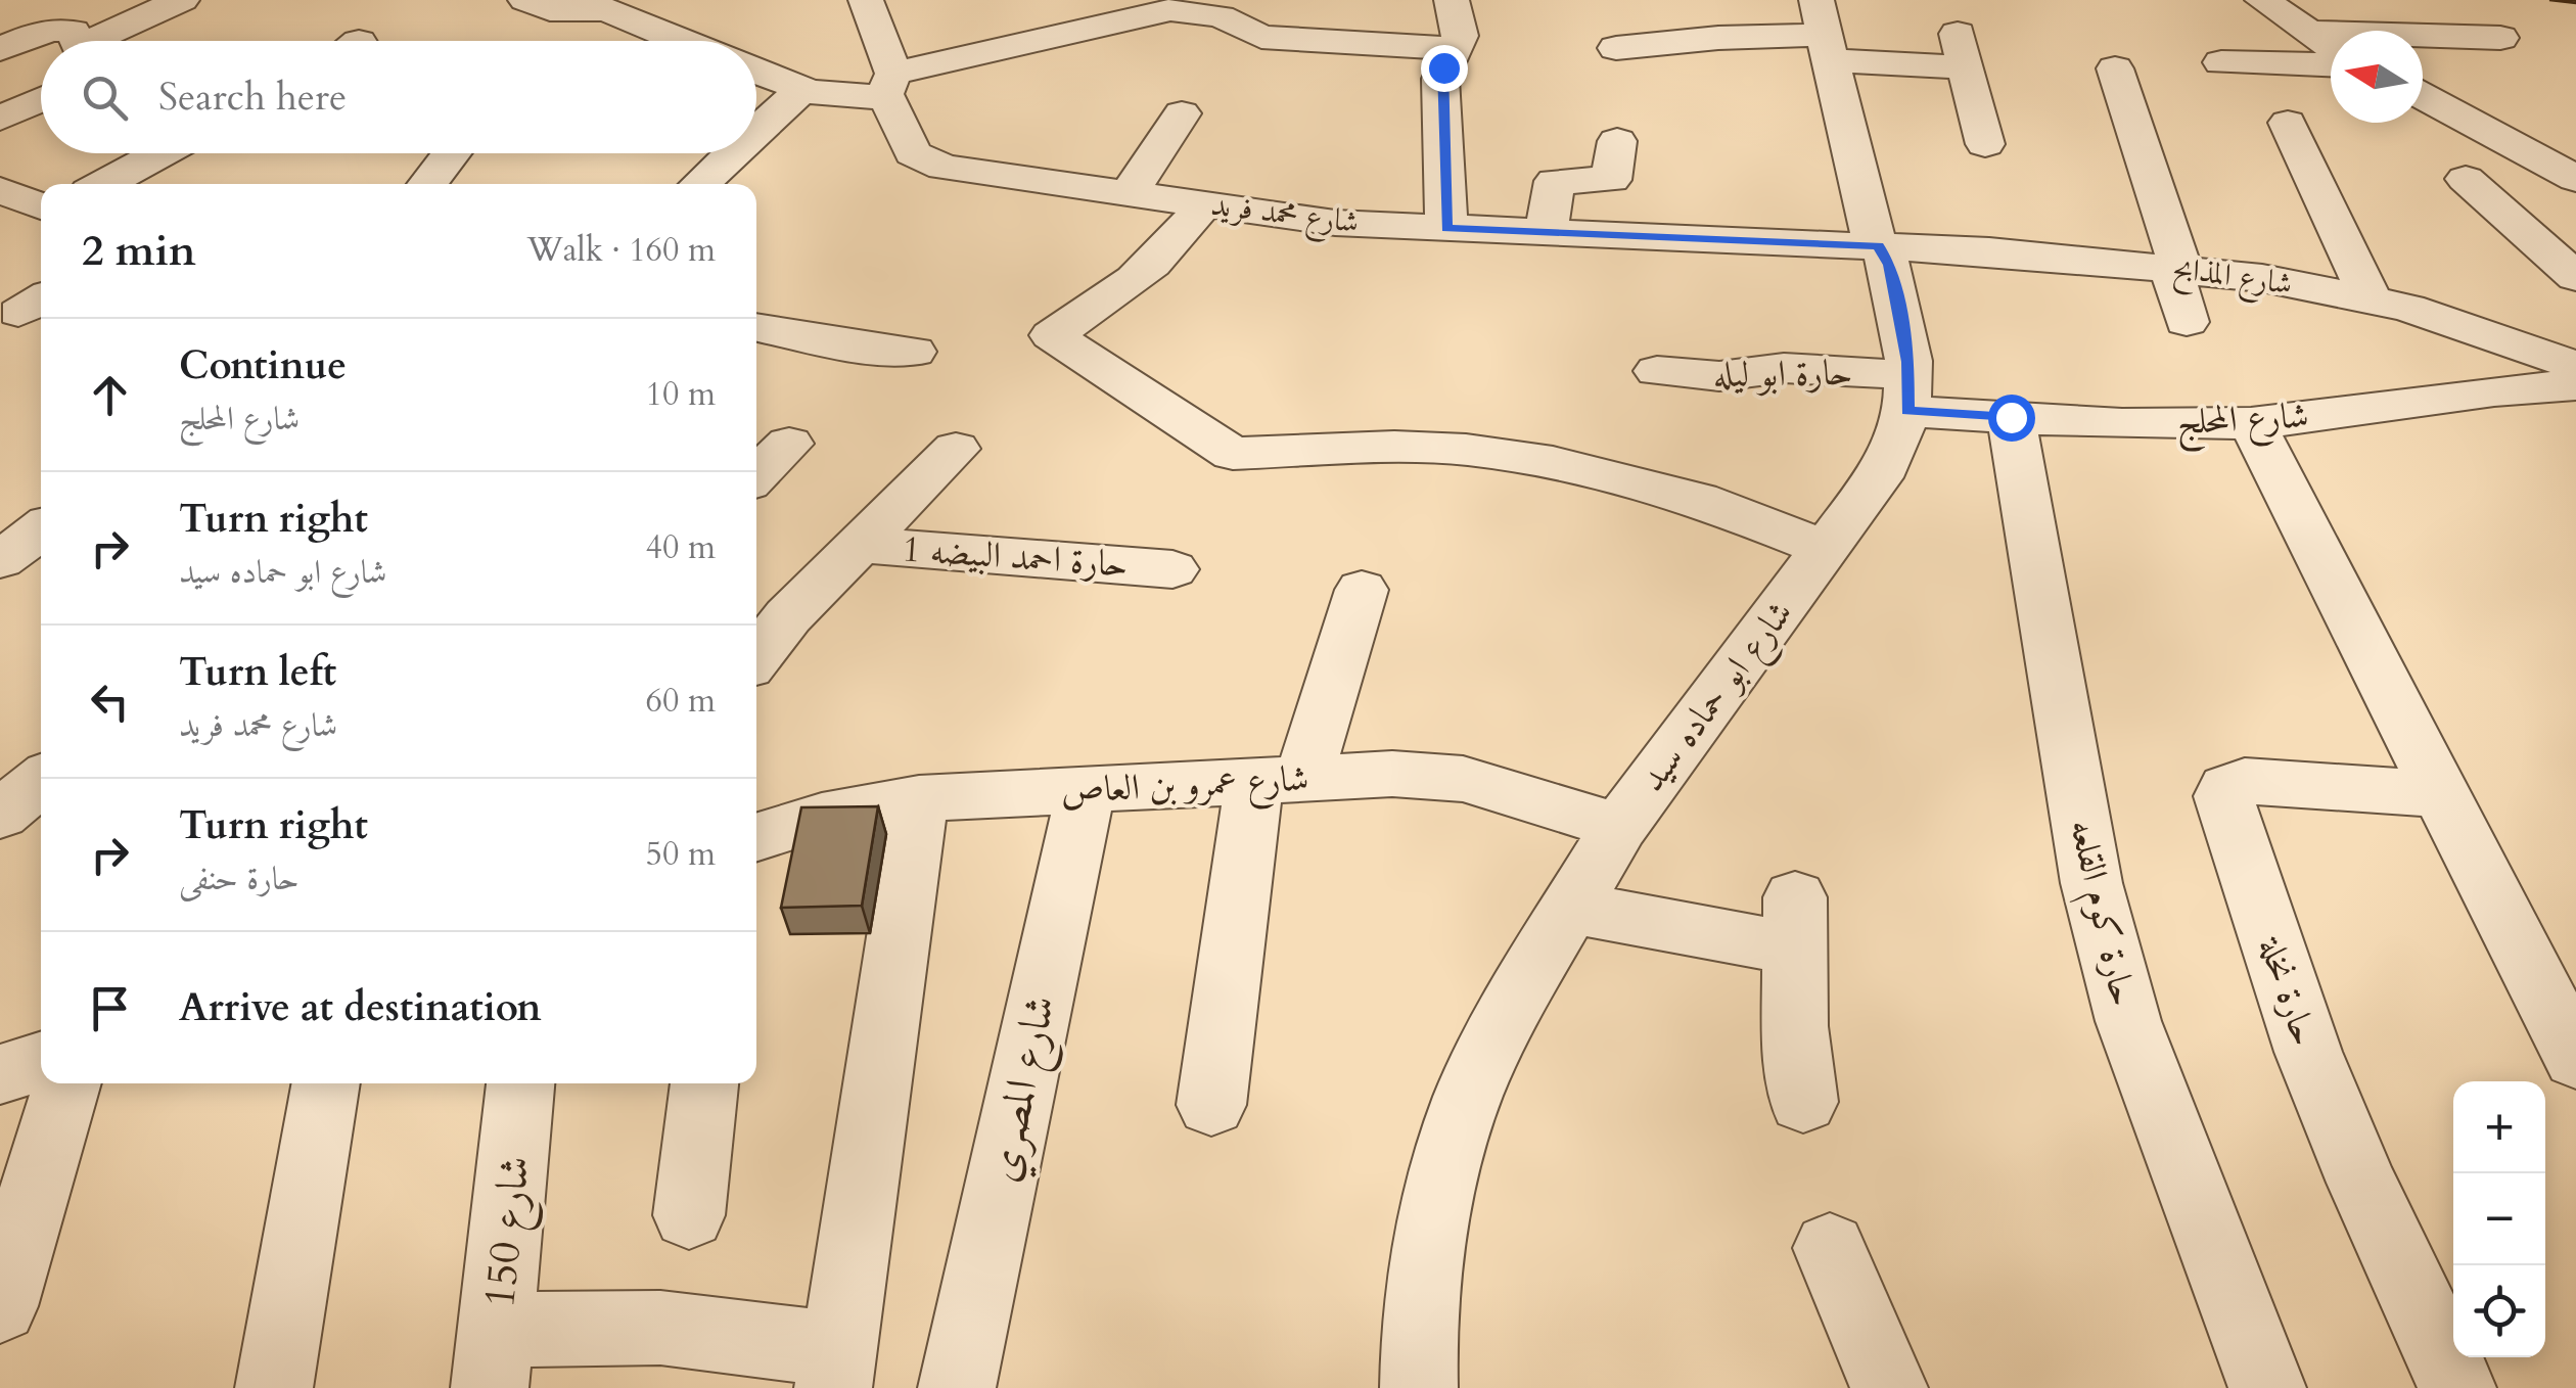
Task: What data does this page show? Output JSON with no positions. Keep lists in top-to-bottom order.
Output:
{
  "streets": {
    "street": [
      "شارع محمد فريد",
      "شارع المذابح",
      "حارة ابو ليله",
      "شارع المحلج",
      "حارة احمد البيضه 1",
      "شارع ابو حماده سيد",
      "شارع عمرو بن العاص",
      "حارة كوم القلعه",
      "حارة نخلة",
      "شارع المصري",
      "شارع 150"
    ]
  },
  "crossings": [
    ["شارع محمد فريد", "شارع المذابح"],
    ["حارة ابو ليله", "شارع المحلج"],
    ["حارة ابو ليله", "شارع ابو حماده سيد"],
    ["شارع المحلج", "شارع ابو حماده سيد"],
    ["شارع المحلج", "حارة كوم القلعه"],
    ["شارع ابو حماده سيد", "شارع عمرو بن العاص"],
    ["شارع عمرو بن العاص", "شارع المصري"]
  ],
  "north": "left",
  "page": {
    "search": "Search here",
    "heading": ["2 min", "Walk · 160 m"],
    "list": [
      ["Continue", "شارع المحلج", "10 m"],
      ["Turn right", "شارع ابو حماده سيد", "40 m"],
      ["Turn left", "شارع محمد فريد", "60 m"],
      ["Turn right", "حارة حنفى", "50 m"],
      "Arrive at destination"
    ],
    "map_buttons": ["+", "−"]
  }
}
